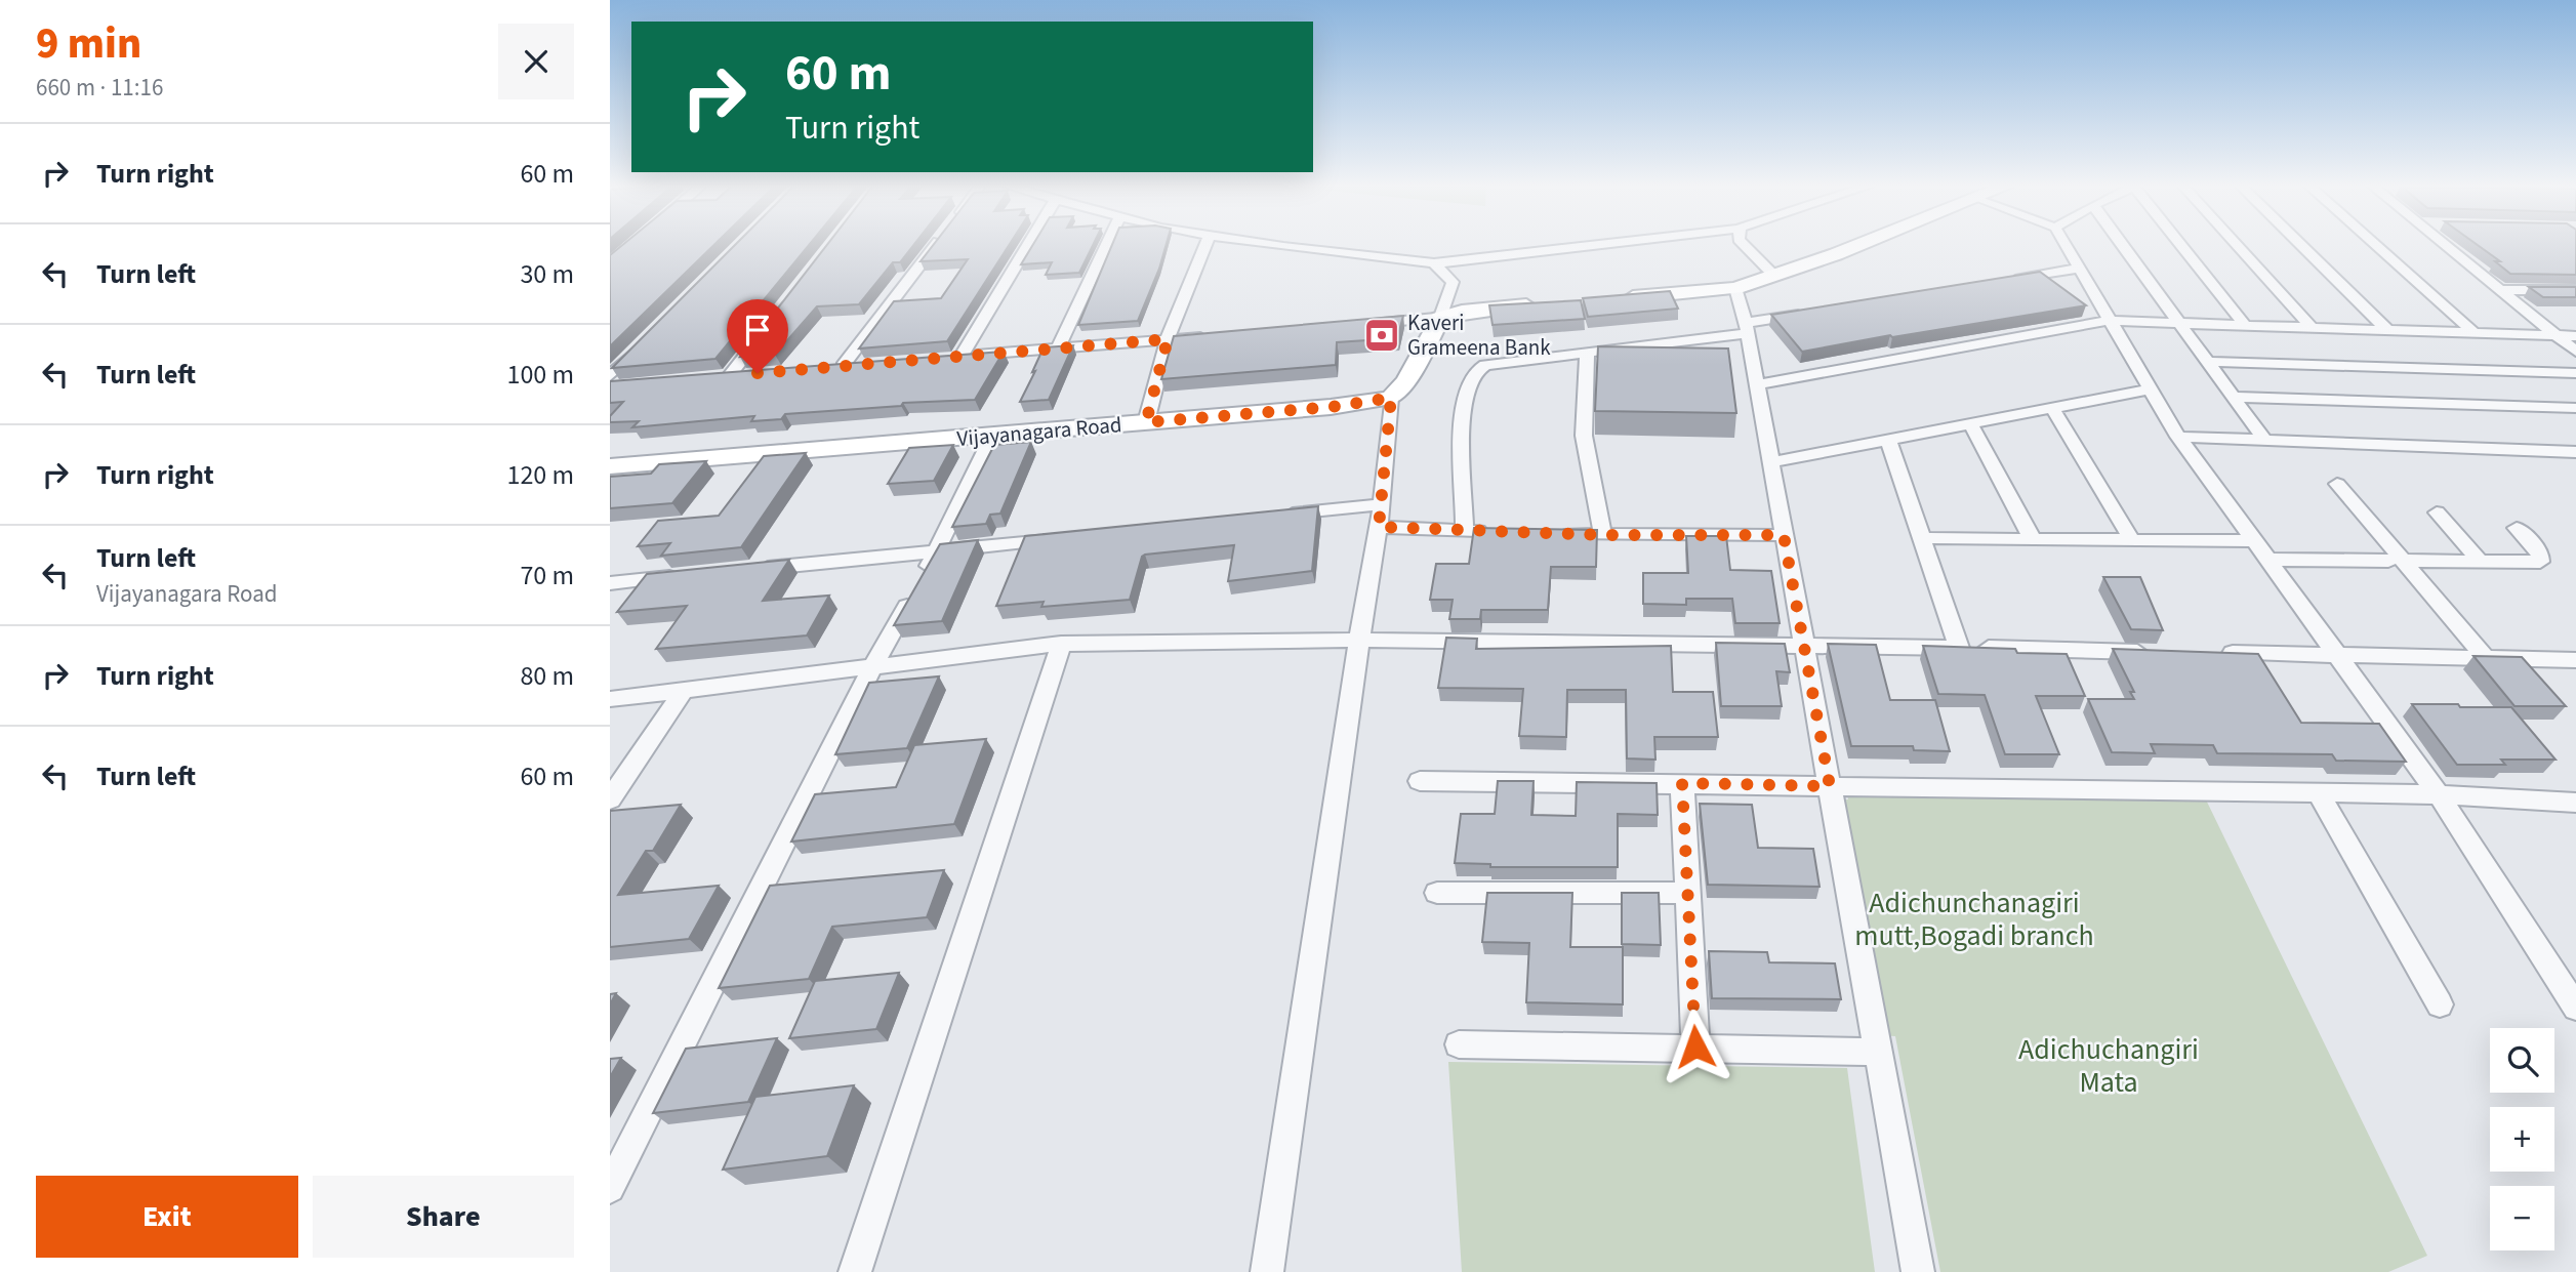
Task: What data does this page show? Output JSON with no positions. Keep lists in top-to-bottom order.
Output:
{
  "streets": {
    "street": ["Vijayanagara Road"]
  },
  "parks": ["Adichunchanagiri mutt,Bogadi branch", "Adichuchangiri Mata"],
  "places": {
    "bank": ["Kaveri Grameena Bank"]
  },
  "page": {
    "heading": ["9 min", "660 m · 11:16"],
    "turn": ["60 m", "Turn right"],
    "list": [
      {
        "name": "Turn right",
        "value": "60 m"
      },
      {
        "name": "Turn left",
        "value": "30 m"
      },
      {
        "name": "Turn left",
        "value": "100 m"
      },
      {
        "name": "Turn right",
        "value": "120 m"
      },
      {
        "name": "Turn left",
        "note": "Vijayanagara Road",
        "value": "70 m"
      },
      {
        "name": "Turn right",
        "value": "80 m"
      },
      {
        "name": "Turn left",
        "value": "60 m"
      }
    ],
    "map_buttons": ["+", "−"],
    "buttons": ["Exit", "Share"]
  }
}
